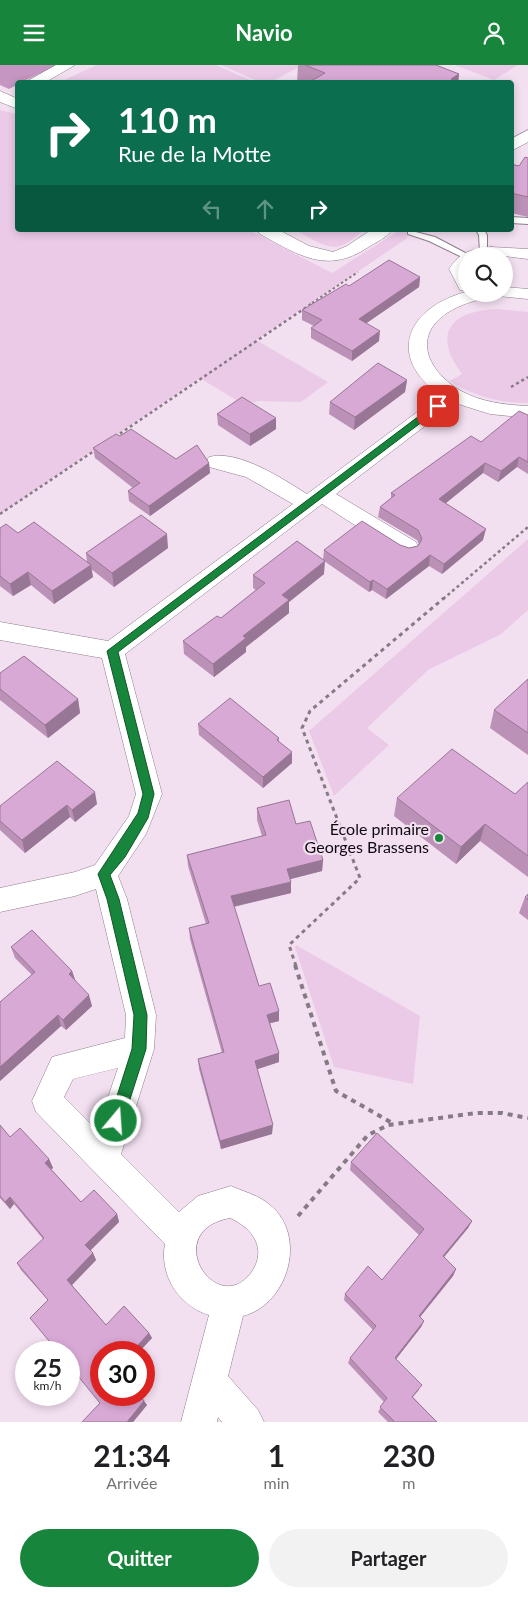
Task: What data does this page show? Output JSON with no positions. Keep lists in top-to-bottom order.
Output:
{
  "places": ["École primaire Georges Brassens"],
  "page": {
    "header": "Navio",
    "turn": ["110 m", "Rue de la Motte"],
    "speed": "25 km/h",
    "limit": "30",
    "eta": [
      "21:34",
      "Arrivée",
      "1",
      "min",
      "230",
      "m"
    ],
    "buttons": ["Quitter", "Partager"]
  }
}
